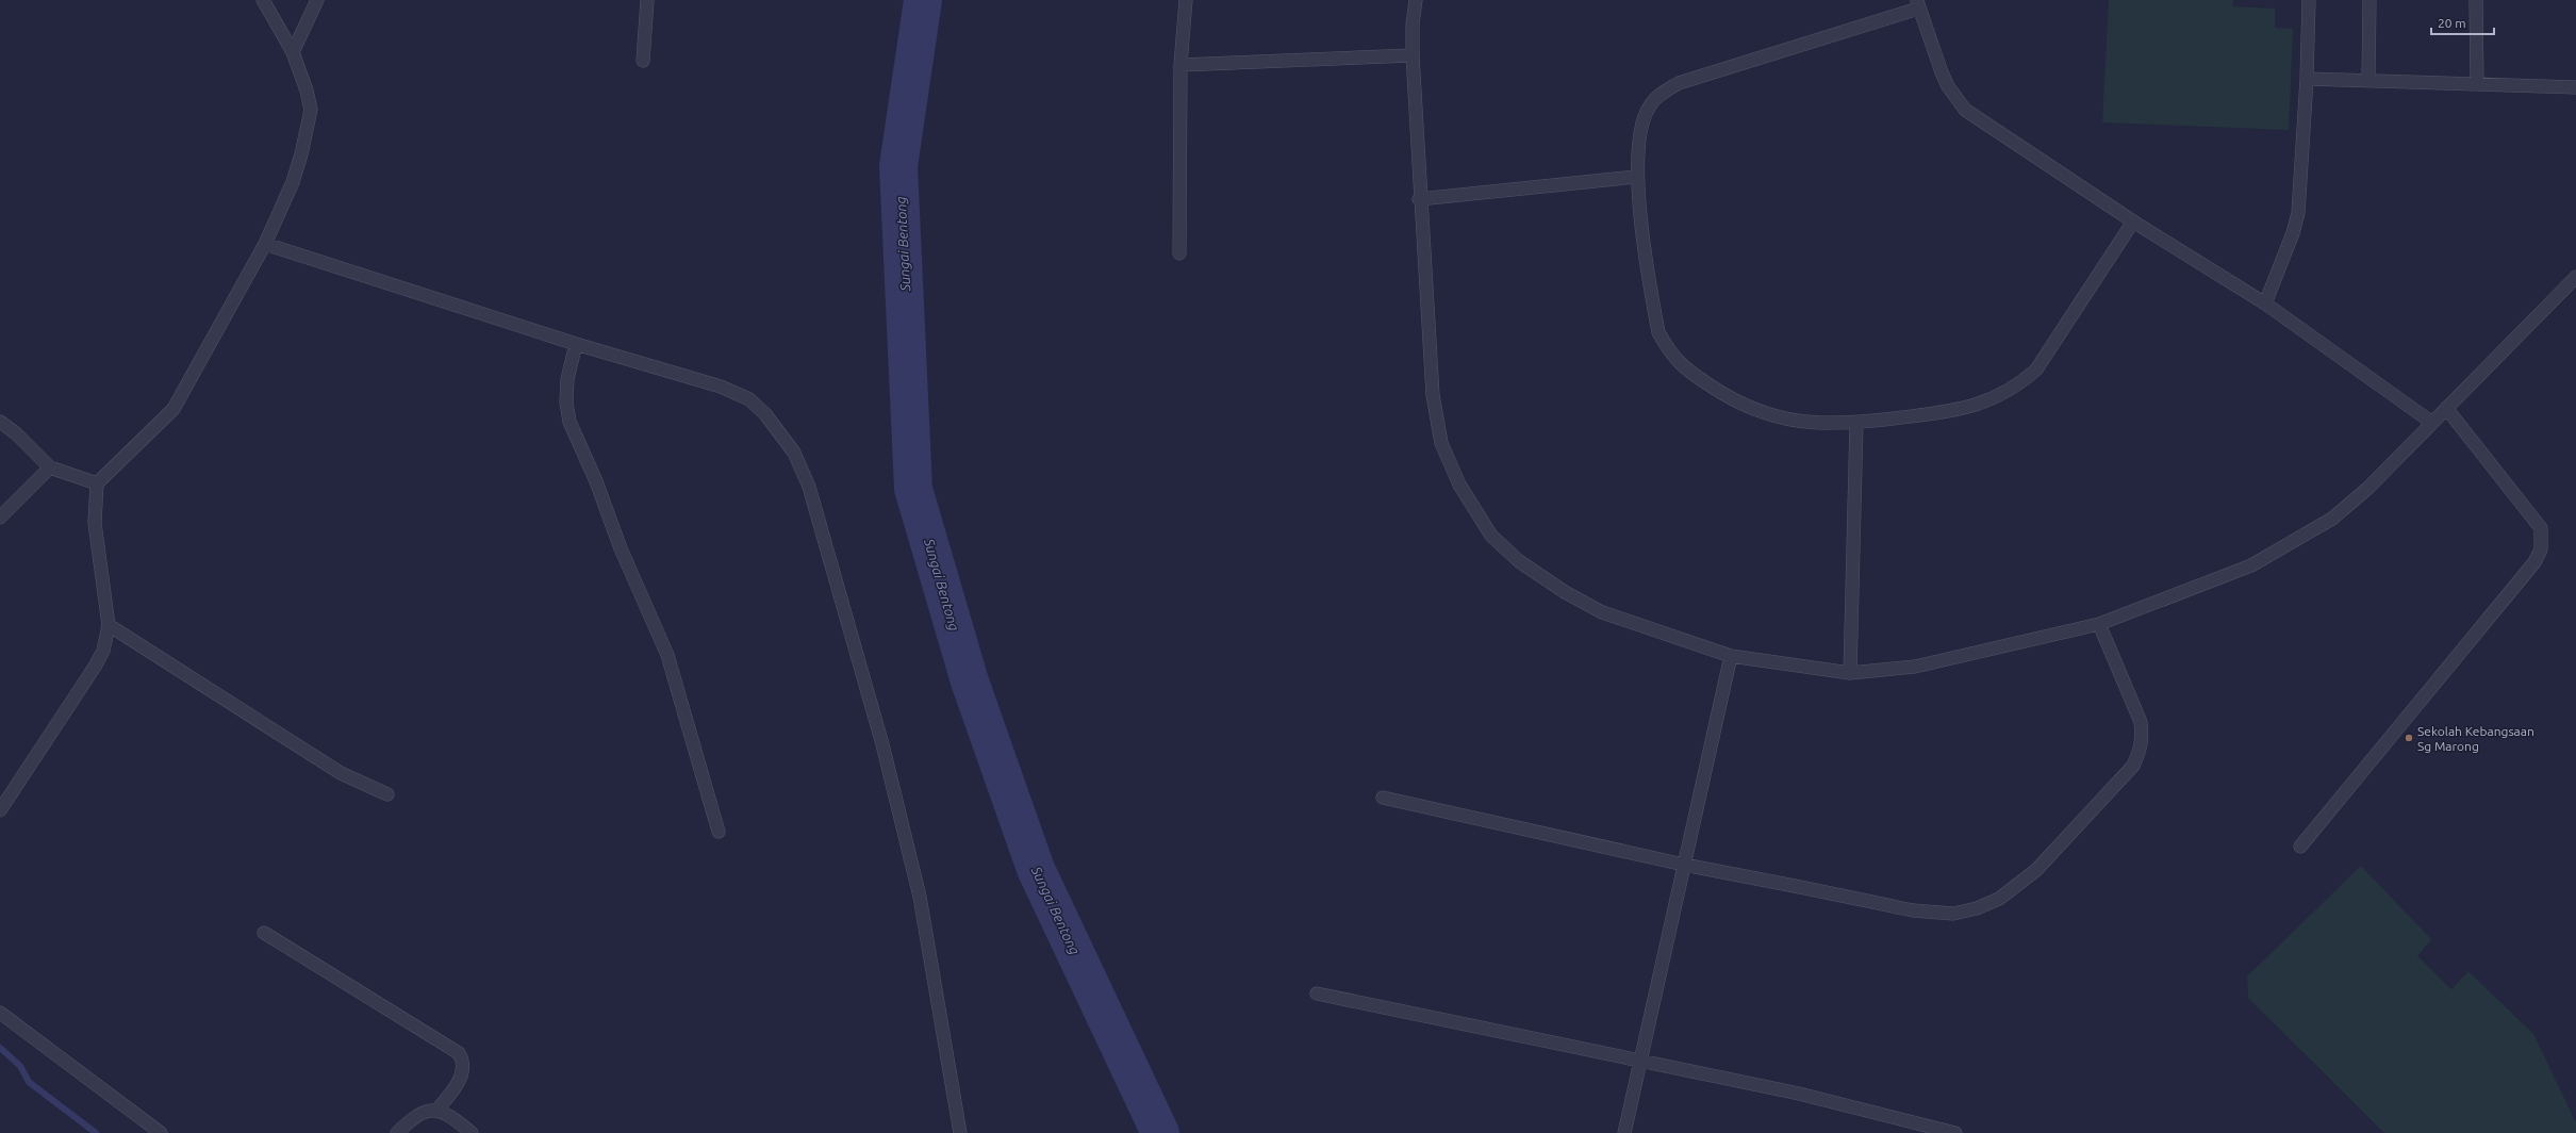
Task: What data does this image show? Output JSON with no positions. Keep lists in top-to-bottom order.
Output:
{
  "water": ["Sungai Bentong"],
  "places": ["Sekolah Kebangsaan Sg Marong"],
  "scale_bar": "20 m"
}
